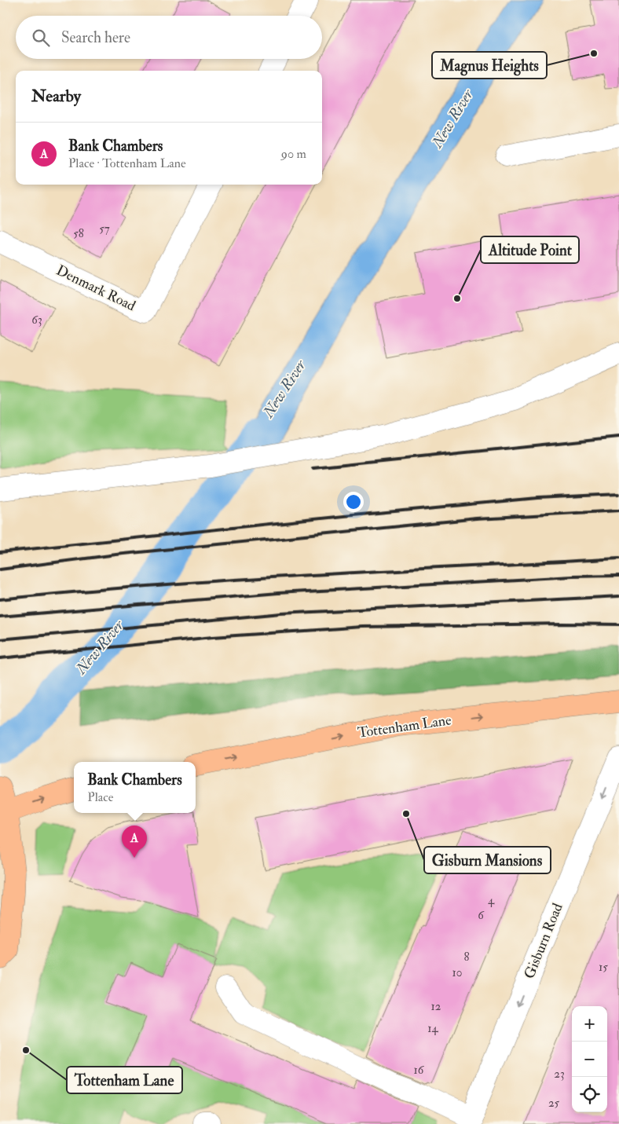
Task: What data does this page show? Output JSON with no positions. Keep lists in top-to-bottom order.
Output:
{
  "streets": {
    "main road": ["Tottenham Lane"],
    "street": ["Denmark Road", "Gisburn Road"]
  },
  "one_way": ["Tottenham Lane", "Gisburn Road"],
  "water": ["New River"],
  "places": [
    "Magnus Heights",
    "Altitude Point",
    "Gisburn Mansions",
    "Tottenham Lane"
  ],
  "house_numbers": [
    "57",
    "58",
    "63",
    "4",
    "6",
    "8",
    "15",
    "10",
    "12",
    "14",
    "16",
    "23",
    "25"
  ],
  "page": {
    "search": "Search here",
    "heading": "Nearby",
    "list": [
      {
        "mark": "A",
        "name": "Bank Chambers",
        "note": "Place · Tottenham Lane",
        "value": "90 m"
      }
    ],
    "popup": ["Bank Chambers", "Place"],
    "pins": "A",
    "map_buttons": ["+", "−"]
  }
}
